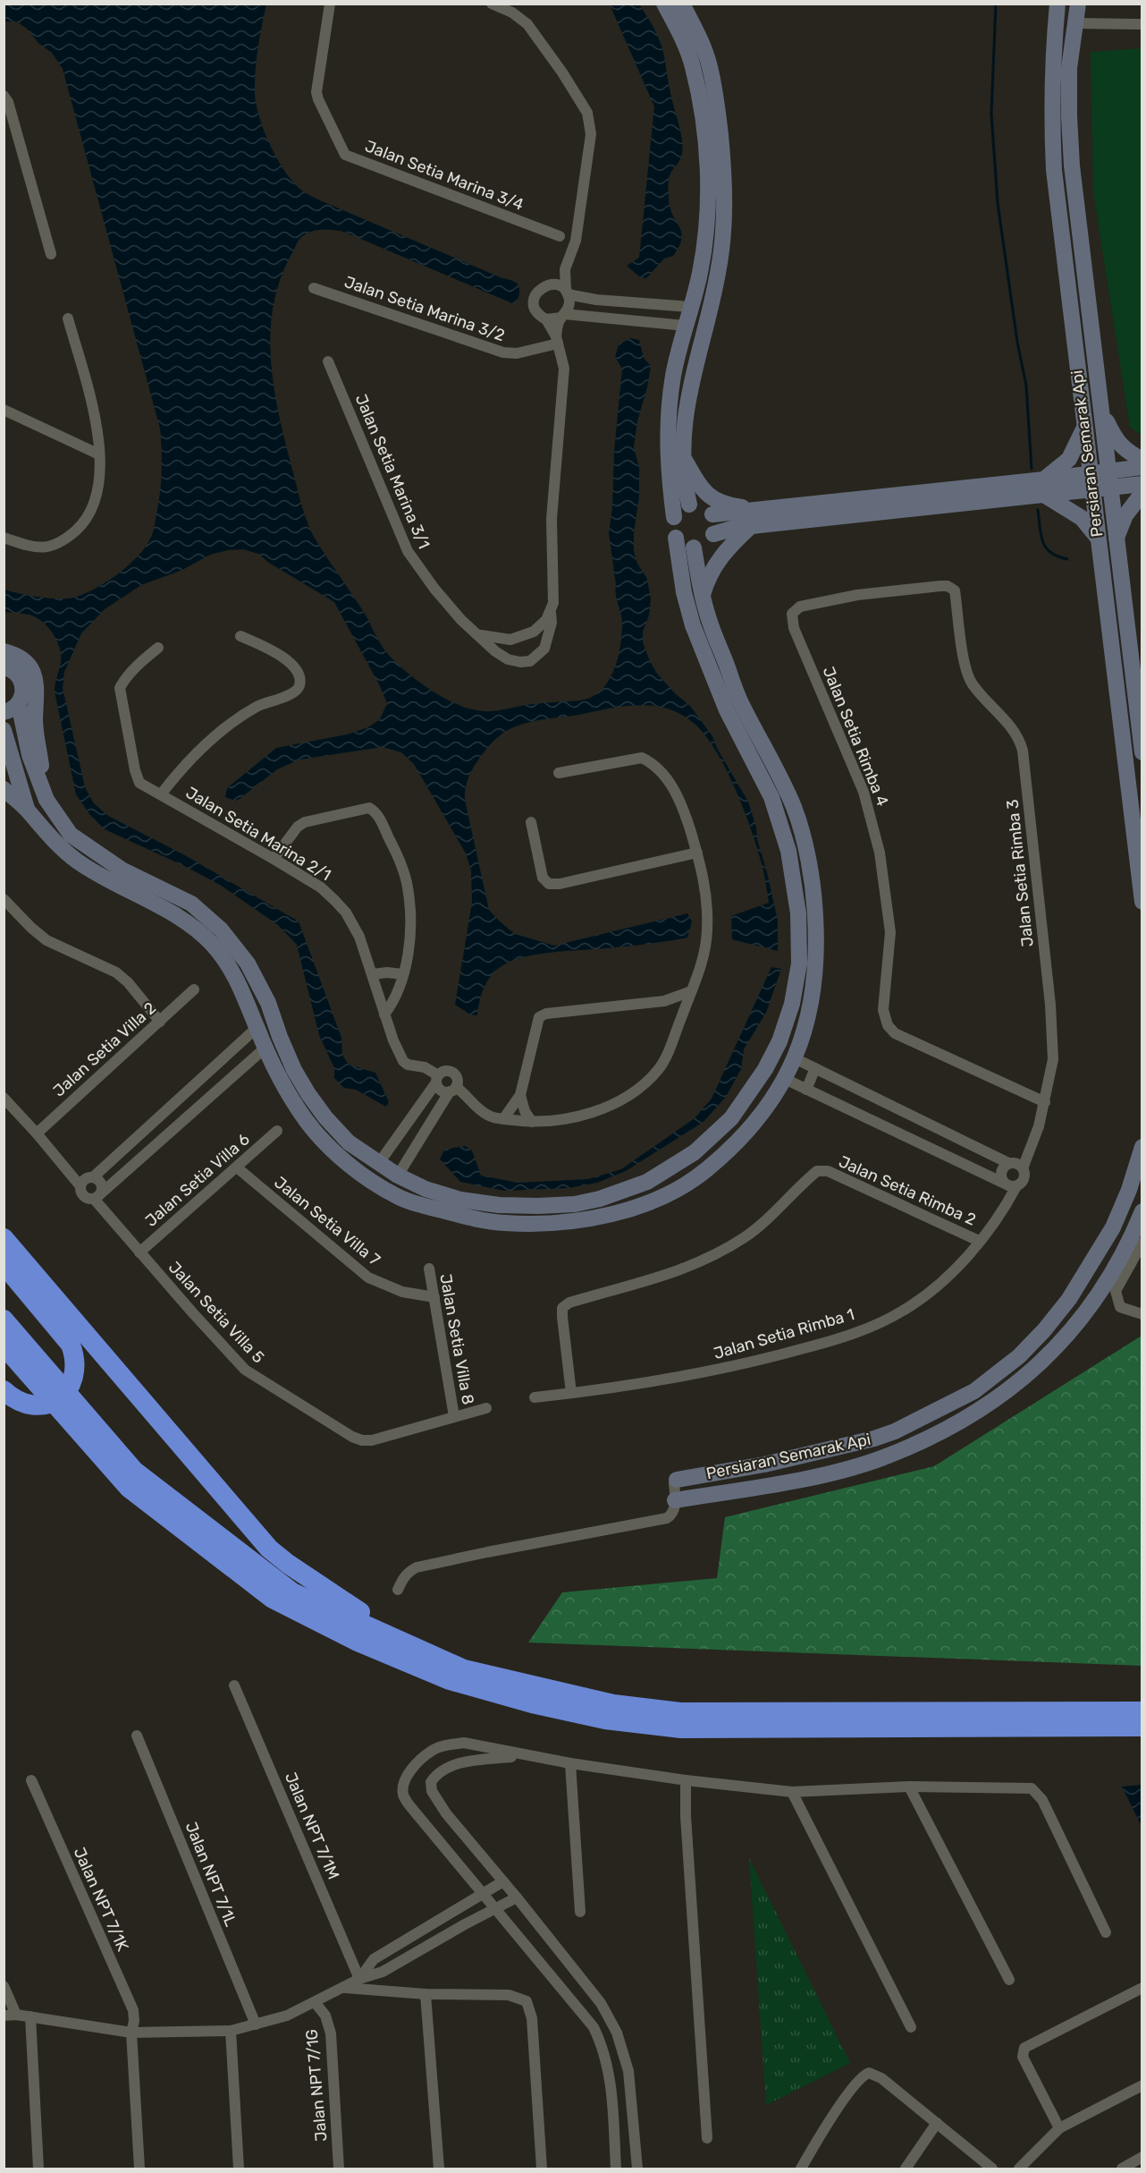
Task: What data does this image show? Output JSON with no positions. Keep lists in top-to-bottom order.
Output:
{
  "streets": {
    "street": [
      "Jalan Setia Marina 3/4",
      "Jalan Setia Marina 3/2",
      "Persiaran Semarak Api",
      "Jalan Setia Marina 3/1",
      "Jalan Setia Rimba 4",
      "Jalan Setia Marina 2/1",
      "Jalan Setia Rimba 3",
      "Jalan Setia Villa 2",
      "Jalan Setia Villa 6",
      "Jalan Setia Rimba 2",
      "Jalan Setia Villa 7",
      "Jalan Setia Villa 5",
      "Jalan Setia Rimba 1",
      "Jalan Setia Villa 8",
      "Jalan NPT 7/1M",
      "Jalan NPT 7/1L",
      "Jalan NPT 7/1K",
      "Jalan NPT 7/1G"
    ]
  },
  "crossings": [
    ["Jalan Setia Rimba 4", "Jalan Setia Rimba 3"],
    ["Jalan Setia Rimba 3", "Jalan Setia Rimba 1"],
    ["Jalan Setia Villa 6", "Jalan Setia Villa 7"],
    ["Jalan Setia Villa 6", "Jalan Setia Villa 5"],
    ["Jalan Setia Rimba 2", "Jalan Setia Rimba 1"],
    ["Jalan Setia Villa 7", "Jalan Setia Villa 8"],
    ["Jalan Setia Villa 5", "Jalan Setia Villa 8"]
  ]
}
